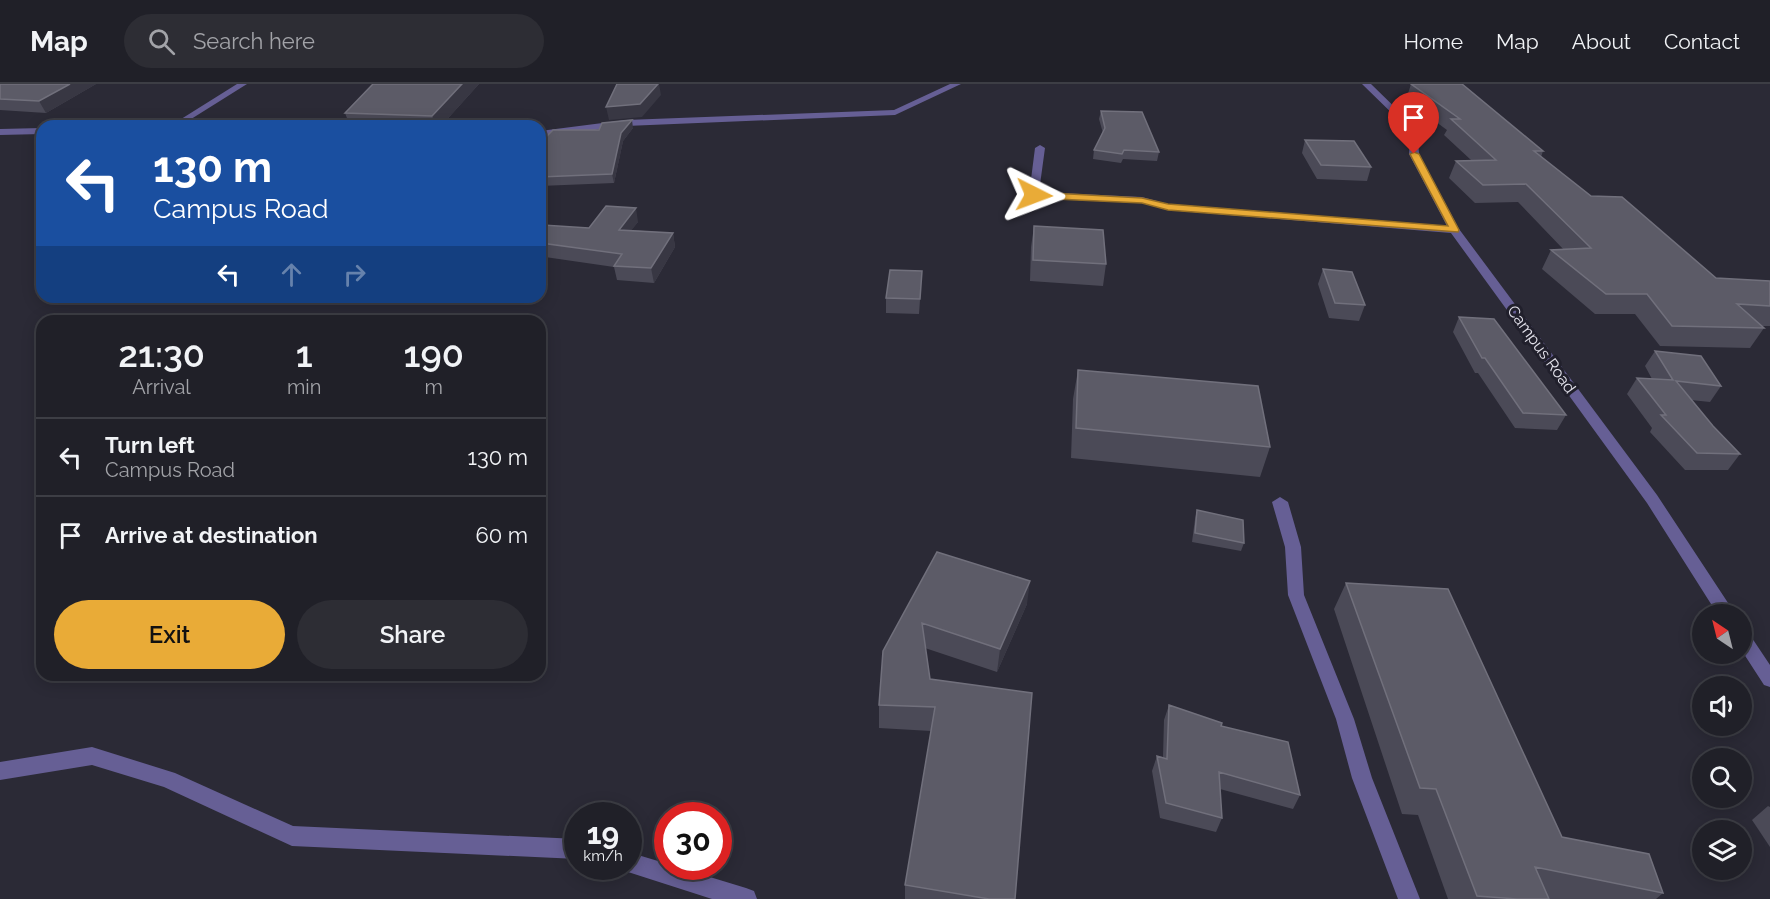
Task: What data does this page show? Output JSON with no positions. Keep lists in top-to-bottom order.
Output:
{
  "streets": {
    "street": ["Campus Road"]
  },
  "north": "top left",
  "page": {
    "header": "Map",
    "search": "Search here",
    "nav": [
      "Home",
      "Map",
      "About",
      "Contact"
    ],
    "turn": ["130 m", "Campus Road"],
    "eta": [
      "21:30",
      "Arrival",
      "1",
      "min",
      "190",
      "m"
    ],
    "list": [
      {
        "name": "Turn left",
        "note": "Campus Road",
        "value": "130 m"
      },
      {
        "name": "Arrive at destination",
        "value": "60 m"
      }
    ],
    "buttons": ["Exit", "Share"],
    "speed": "19 km/h",
    "limit": "30"
  }
}
